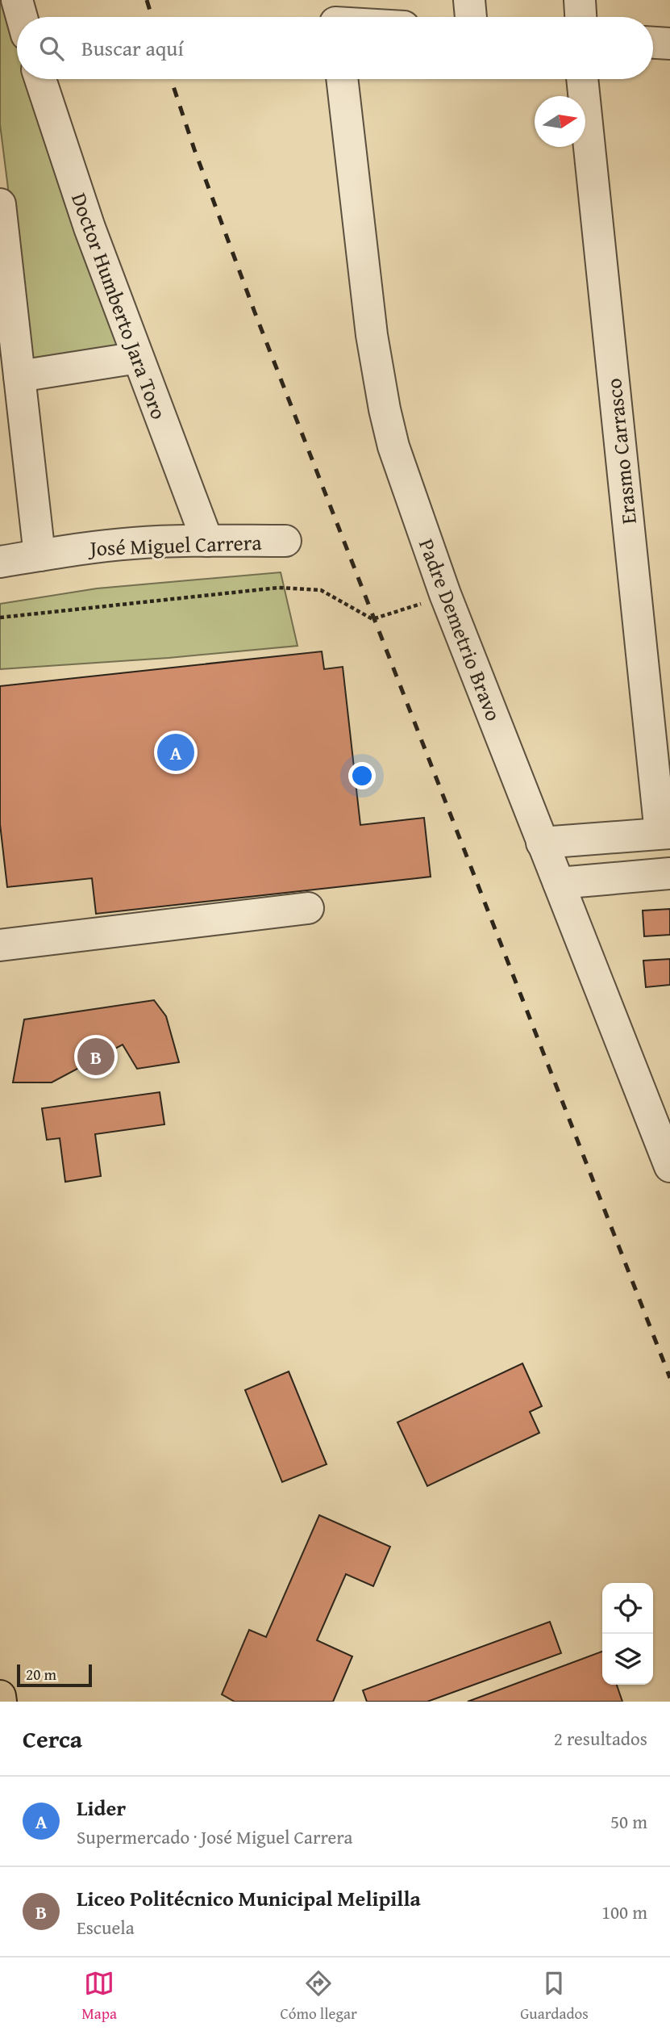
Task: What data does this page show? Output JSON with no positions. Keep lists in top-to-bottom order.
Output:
{
  "streets": {
    "street": [
      "Doctor Humberto Jara Toro",
      "Erasmo Carrasco",
      "José Miguel Carrera",
      "Padre Demetrio Bravo"
    ]
  },
  "crossings": [
    ["Doctor Humberto Jara Toro", "José Miguel Carrera"]
  ],
  "scale_bar": "20 m",
  "north": "right",
  "page": {
    "search": "Buscar aquí",
    "pins": ["A", "B"],
    "scale": "20 m",
    "heading": ["Cerca", "2 resultados"],
    "list": [
      {
        "mark": "A",
        "name": "Lider",
        "note": "Supermercado · José Miguel Carrera",
        "value": "50 m"
      },
      {
        "mark": "B",
        "name": "Liceo Politécnico Municipal Melipilla",
        "note": "Escuela",
        "value": "100 m"
      }
    ],
    "nav": ["Mapa", "Cómo llegar", "Guardados"]
  }
}
